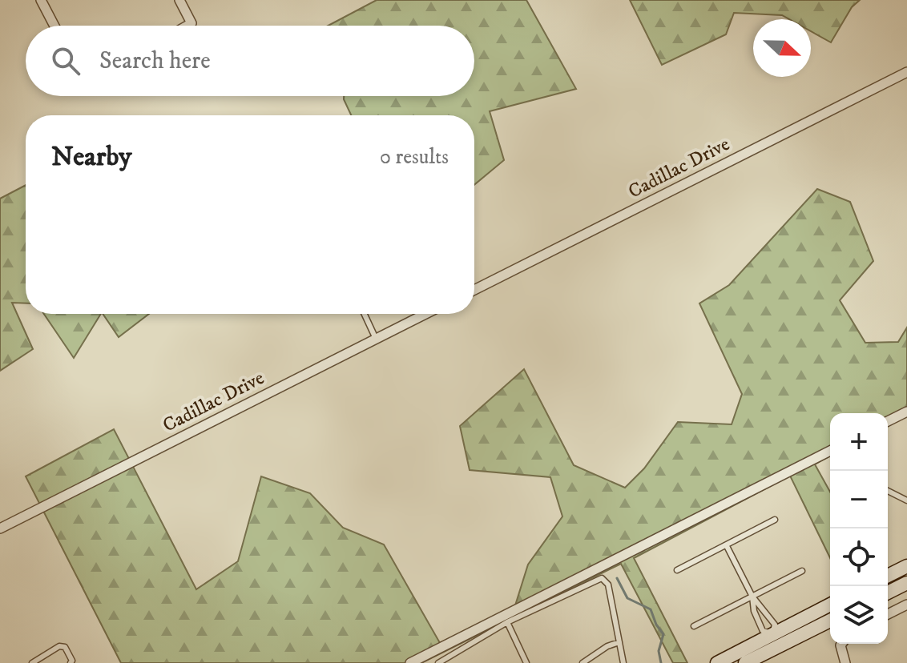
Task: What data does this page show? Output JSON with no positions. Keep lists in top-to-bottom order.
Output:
{
  "streets": {
    "street": ["Cadillac Drive"]
  },
  "north": "right",
  "page": {
    "search": "Search here",
    "heading": ["Nearby", "0 results"],
    "map_buttons": ["+", "−"]
  }
}
